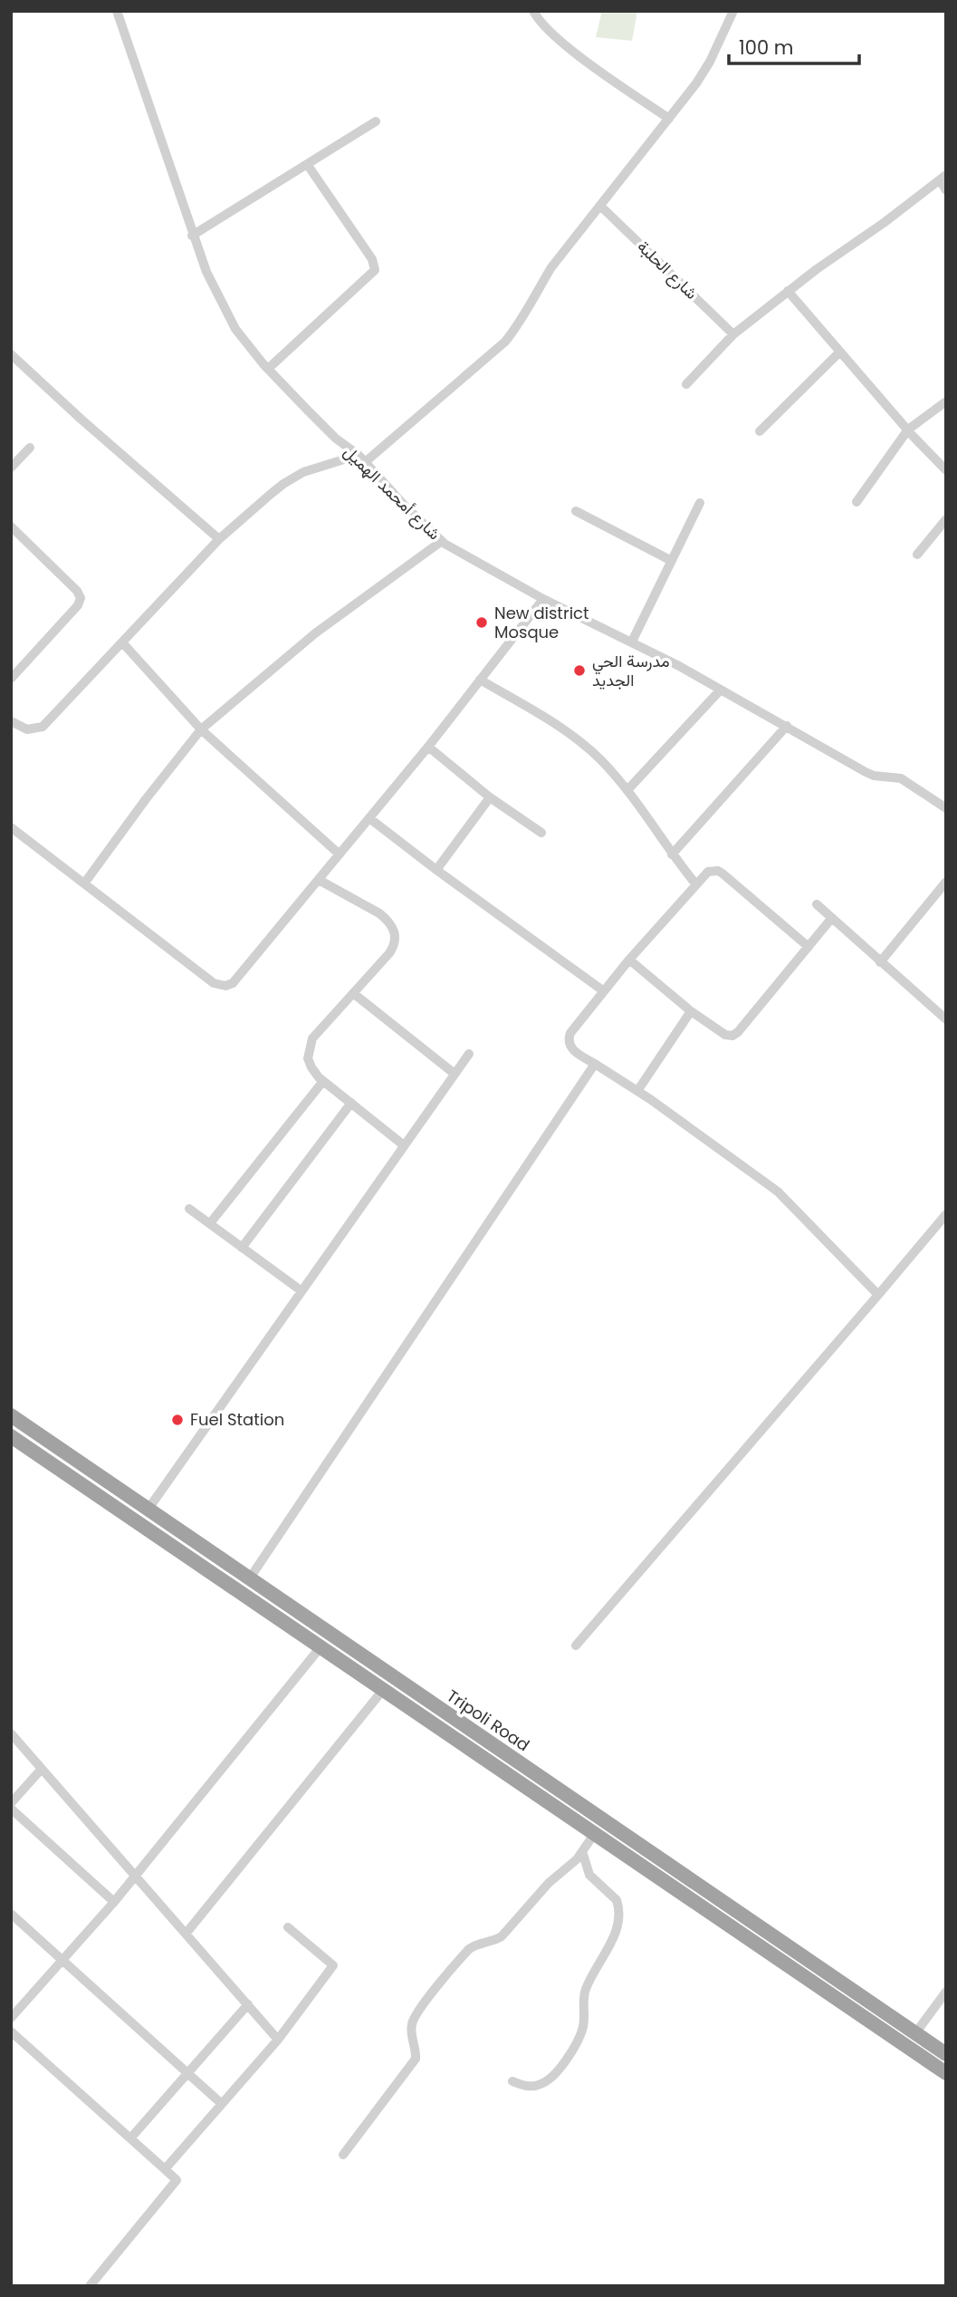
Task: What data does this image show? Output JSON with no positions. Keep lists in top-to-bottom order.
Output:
{
  "streets": {
    "highway": ["Tripoli Road"],
    "street": ["شارع الحلبة", "شارع أمحمد الهميل"]
  },
  "places": ["New district Mosque", "مدرسة الحي الجديد", "Fuel Station"],
  "scale_bar": "100 m"
}
